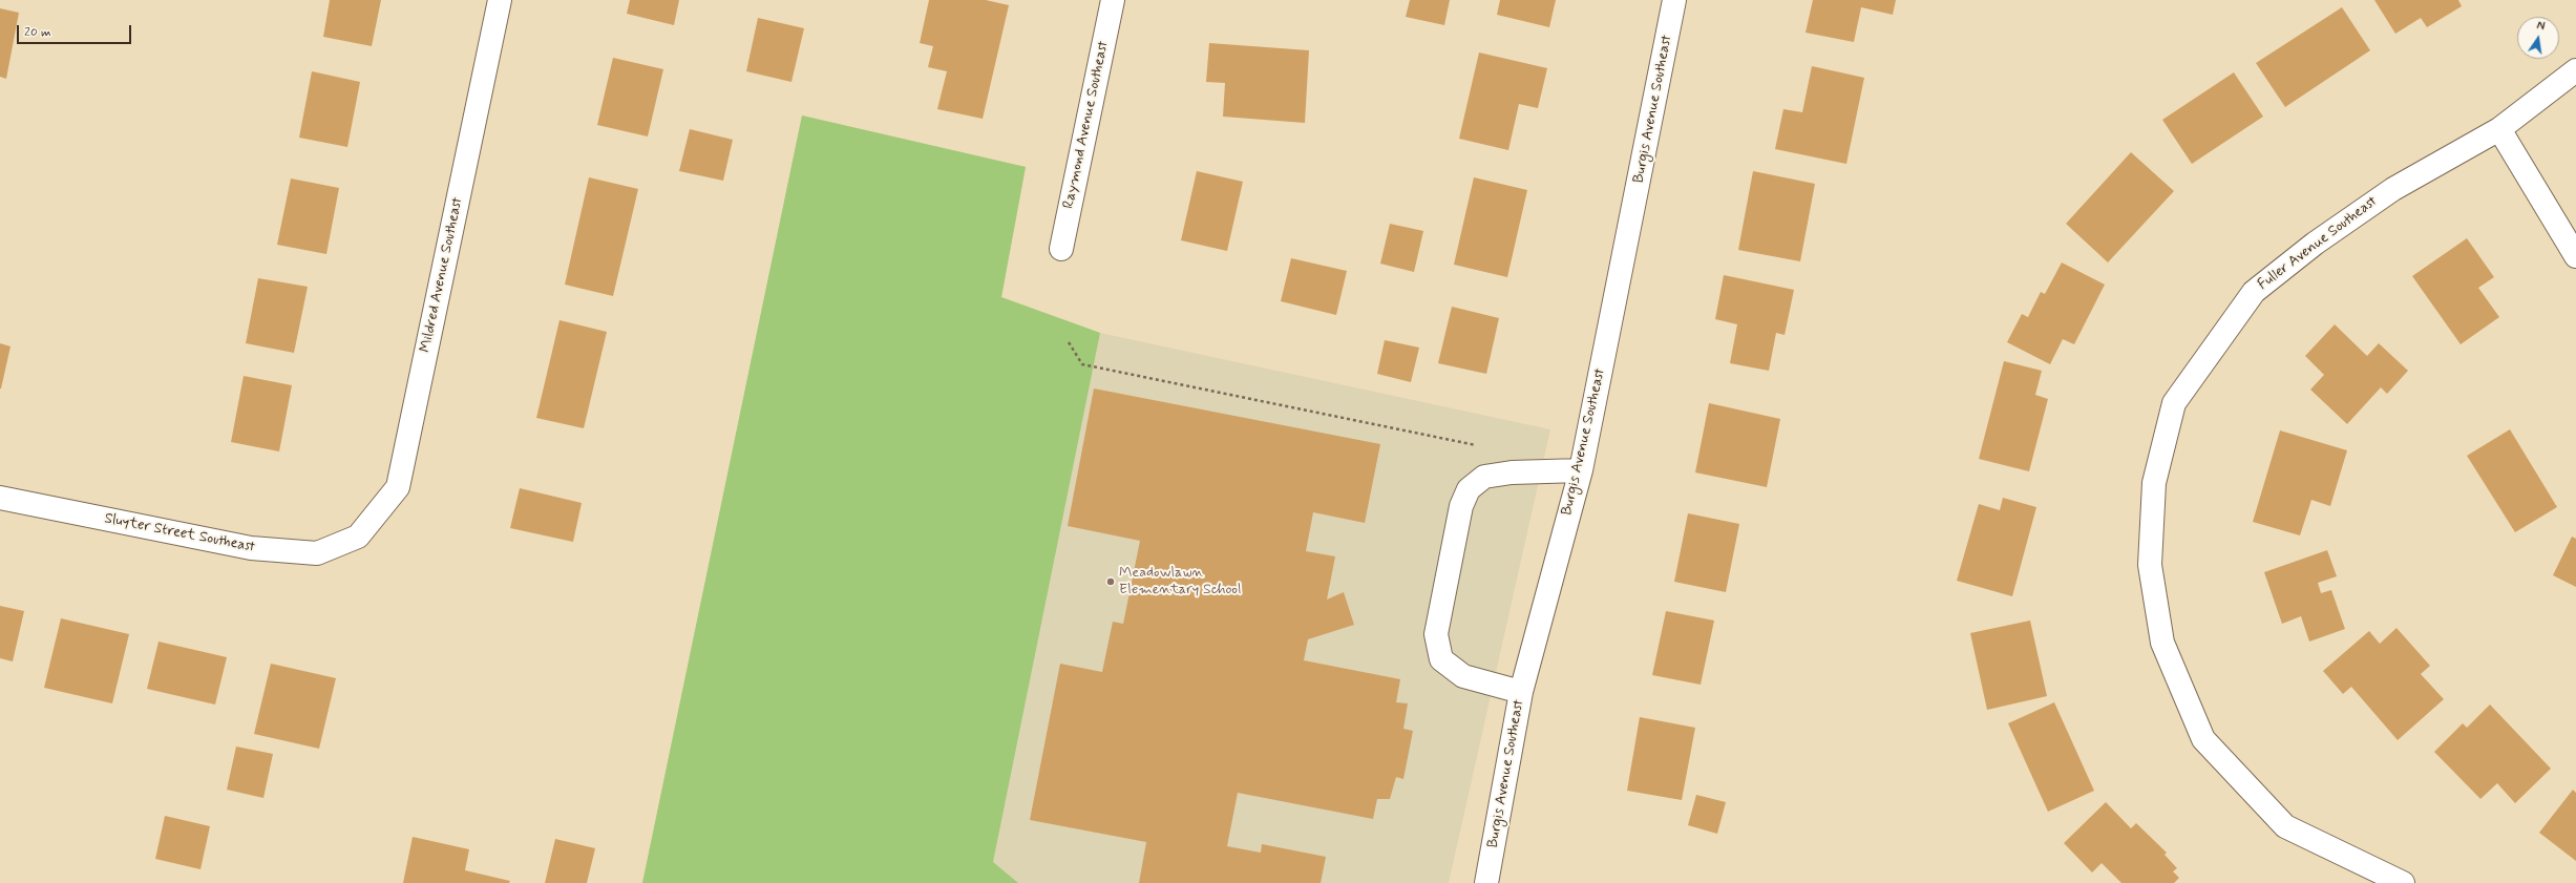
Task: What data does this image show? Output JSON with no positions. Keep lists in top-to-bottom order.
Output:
{
  "streets": {
    "street": [
      "Burgis Avenue Southeast",
      "Raymond Avenue Southeast",
      "Fuller Avenue Southeast",
      "Mildred Avenue Southeast",
      "Sluyter Street Southeast"
    ]
  },
  "crossings": [
    ["Mildred Avenue Southeast", "Sluyter Street Southeast"]
  ],
  "places": ["Meadowlawn Elementary School"],
  "scale_bar": "20 m",
  "north": "top"
}
